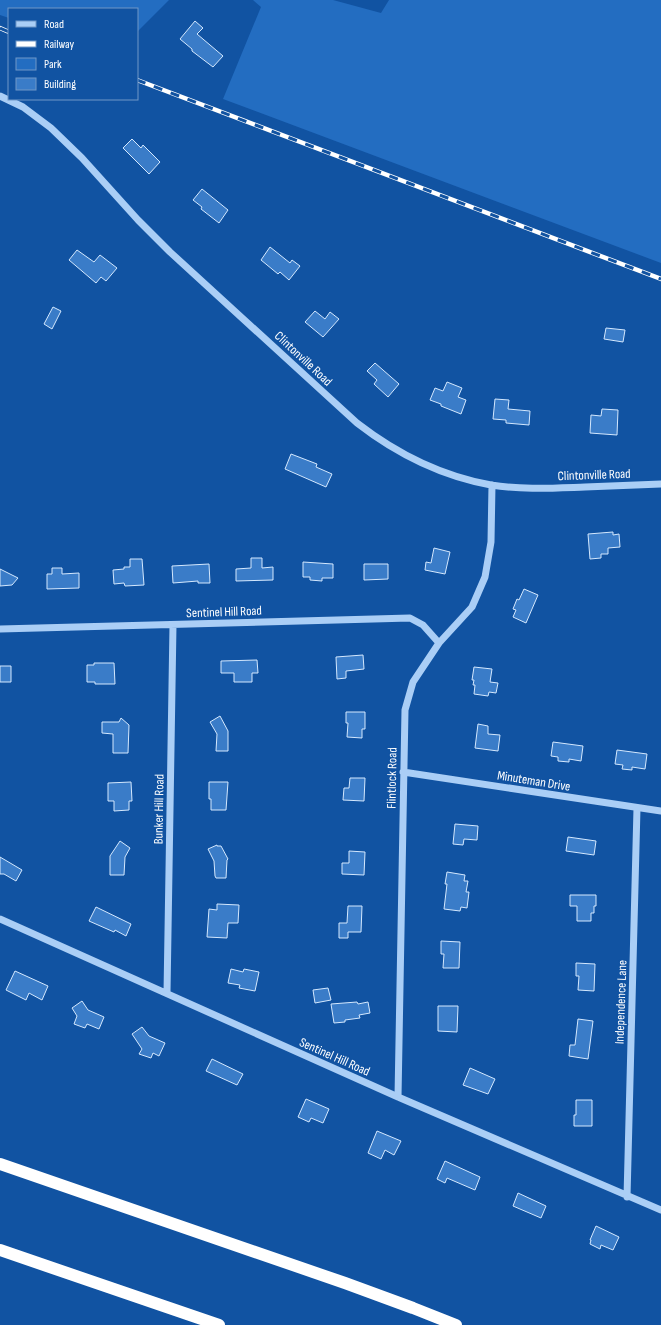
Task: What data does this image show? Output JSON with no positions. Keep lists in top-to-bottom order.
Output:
{
  "streets": {
    "street": [
      "Clintonville Road",
      "Sentinel Hill Road",
      "Flintlock Road",
      "Minuteman Drive",
      "Bunker Hill Road",
      "Independence Lane"
    ]
  },
  "crossings": [
    ["Clintonville Road", "Flintlock Road"],
    ["Sentinel Hill Road", "Flintlock Road"],
    ["Sentinel Hill Road", "Bunker Hill Road"],
    ["Sentinel Hill Road", "Independence Lane"],
    ["Flintlock Road", "Minuteman Drive"],
    ["Minuteman Drive", "Independence Lane"]
  ],
  "legend": [
    "Road",
    "Railway",
    "Park",
    "Building"
  ]
}
